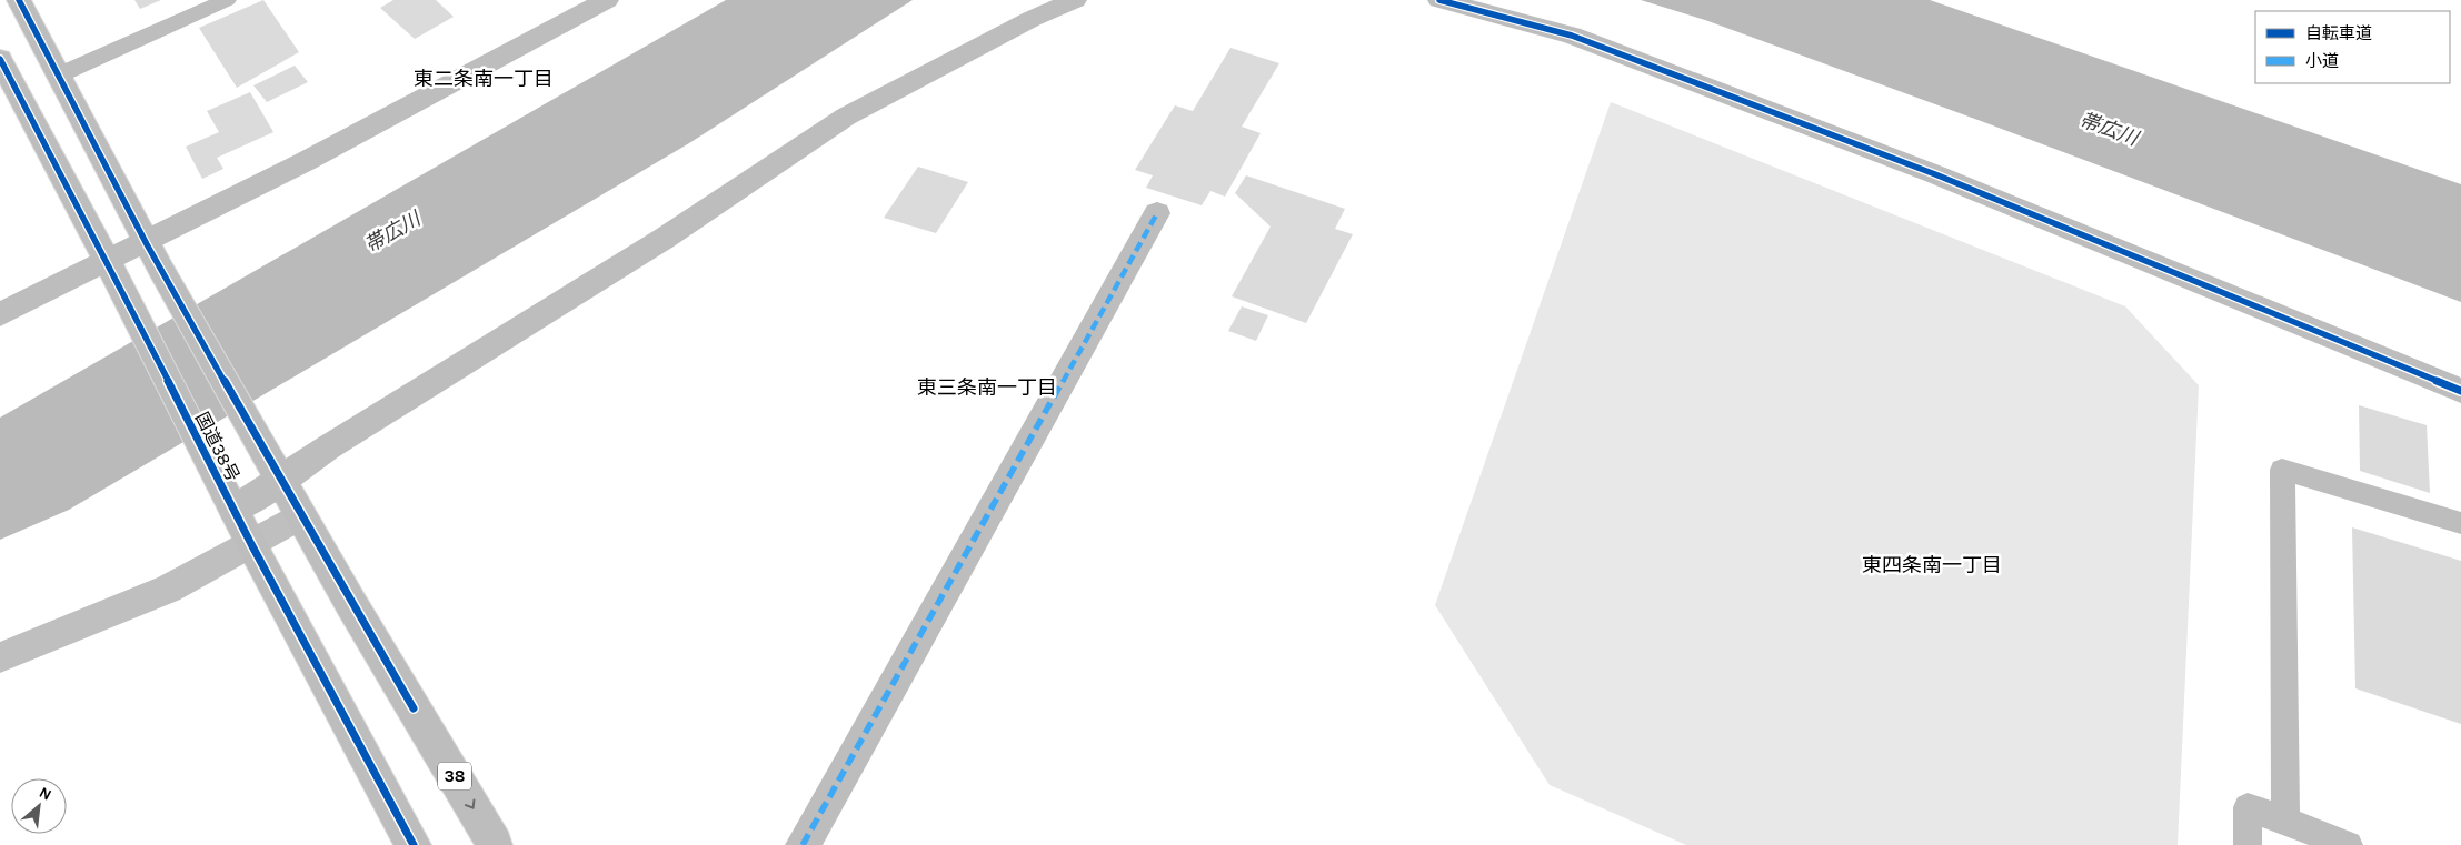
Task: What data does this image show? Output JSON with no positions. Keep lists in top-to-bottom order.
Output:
{
  "streets": {
    "main road": ["国道38号", "38"]
  },
  "districts": ["東二条南一丁目", "東三条南一丁目", "東四条南一丁目"],
  "water": ["帯広川"],
  "legend": ["自転車道", "小道"],
  "north": "top right"
}
